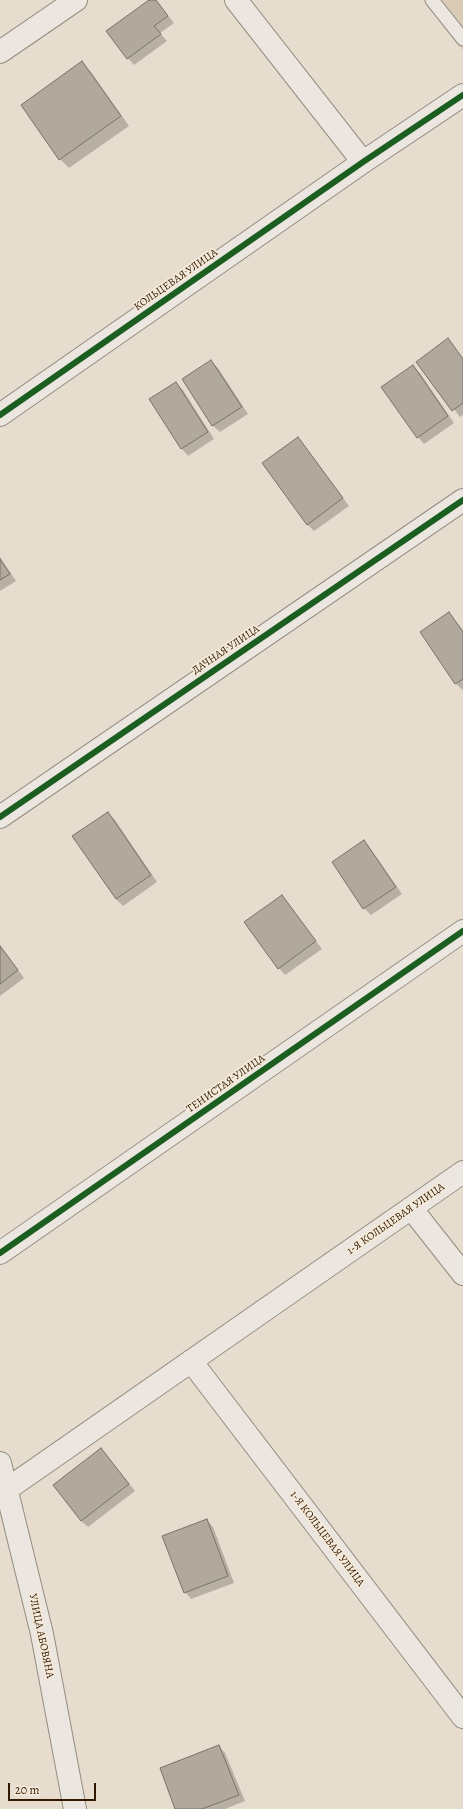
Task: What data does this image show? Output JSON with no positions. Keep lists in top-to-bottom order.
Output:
{
  "streets": {
    "street": [
      "КОЛЬЦЕВАЯ УЛИЦА",
      "ДАЧНАЯ УЛИЦА",
      "ТЕНИСТАЯ УЛИЦА",
      "1-Я КОЛЬЦЕВАЯ УЛИЦА",
      "УЛИЦА АБОВЯНА"
    ]
  },
  "crossings": [
    ["1-Я КОЛЬЦЕВАЯ УЛИЦА", "УЛИЦА АБОВЯНА"]
  ],
  "scale_bar": "20 m"
}
